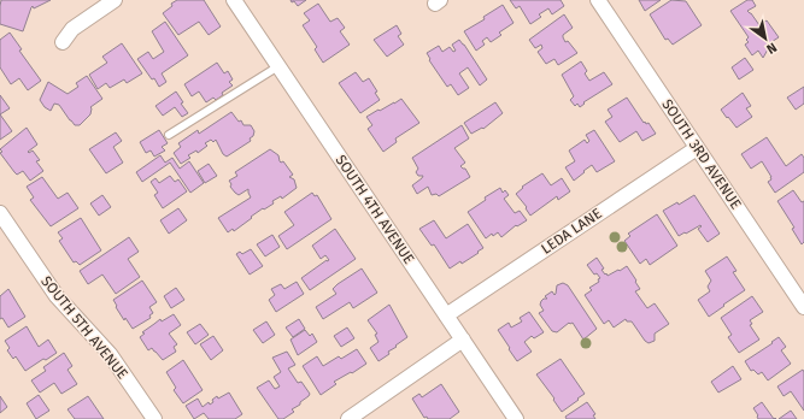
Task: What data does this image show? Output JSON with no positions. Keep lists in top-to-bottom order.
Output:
{
  "streets": {
    "street": [
      "SOUTH 3RD AVENUE",
      "SOUTH 4TH AVENUE",
      "LEDA LANE",
      "SOUTH 5TH AVENUE"
    ]
  },
  "crossings": [
    ["SOUTH 3RD AVENUE", "LEDA LANE"],
    ["SOUTH 4TH AVENUE", "LEDA LANE"]
  ],
  "north": "bottom right"
}
